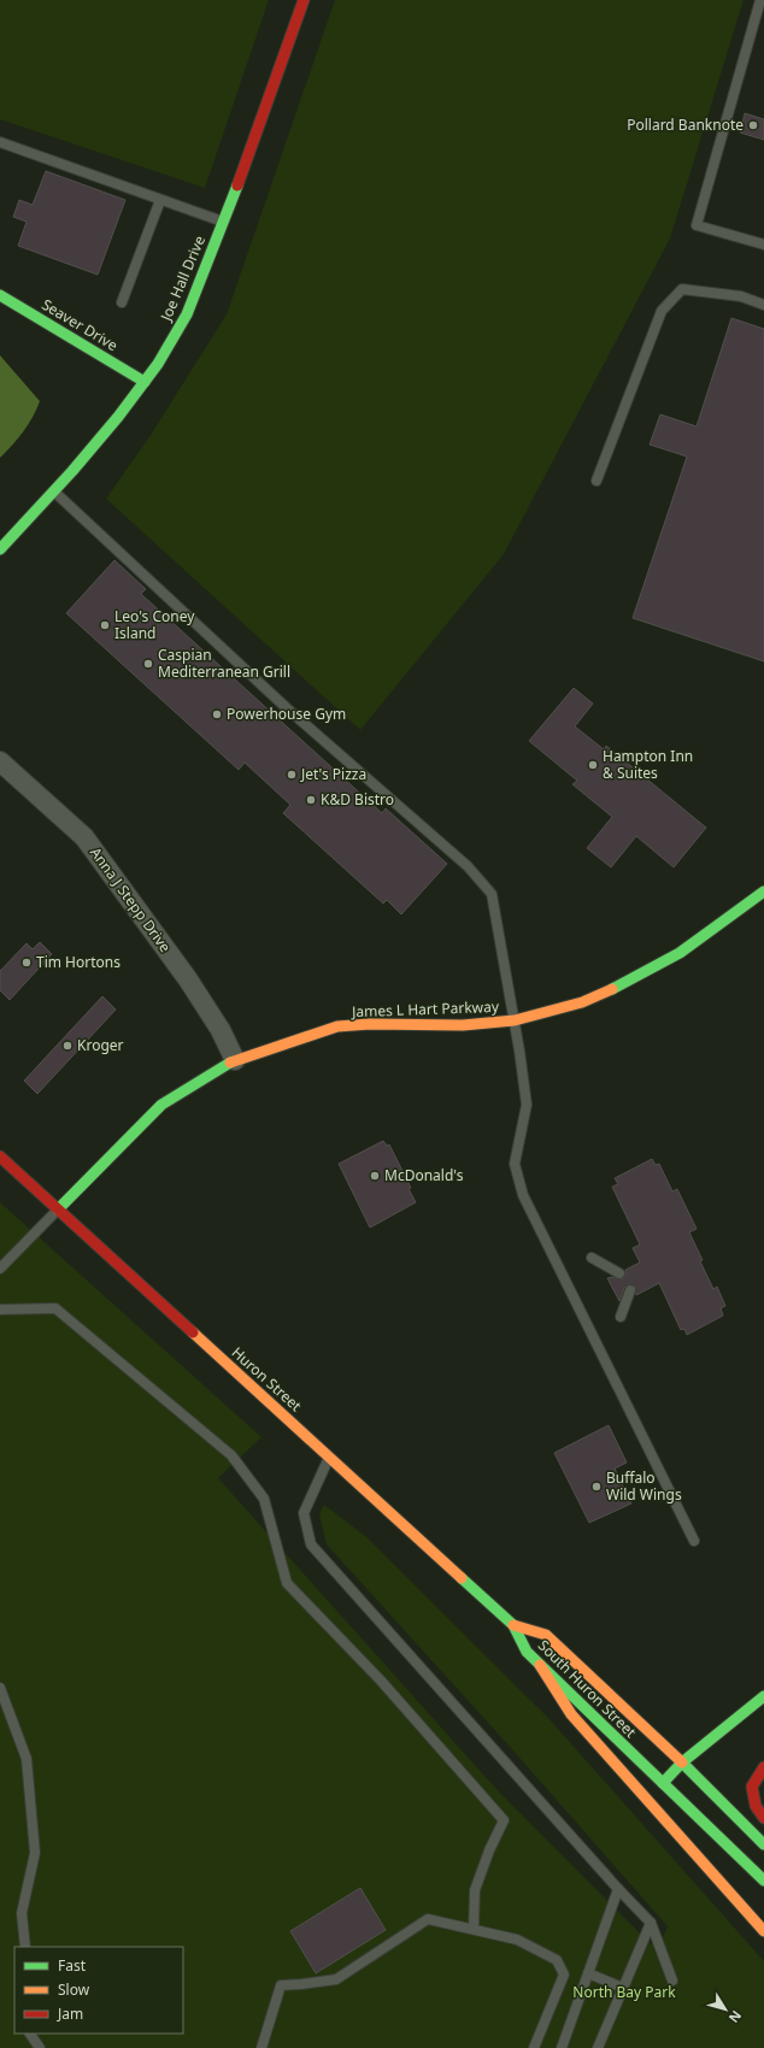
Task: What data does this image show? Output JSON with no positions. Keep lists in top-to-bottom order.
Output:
{
  "streets": {
    "main road": [
      "Joe Hall Drive",
      "Seaver Drive",
      "James L Hart Parkway",
      "Huron Street",
      "South Huron Street"
    ],
    "street": ["Anna J Stepp Drive"]
  },
  "crossings": [
    ["Joe Hall Drive", "Seaver Drive"],
    ["Anna J Stepp Drive", "James L Hart Parkway"],
    ["James L Hart Parkway", "Huron Street"],
    ["Huron Street", "South Huron Street"]
  ],
  "parks": ["North Bay Park"],
  "places": [
    "Pollard Banknote",
    "Leo's Coney Island",
    "Caspian Mediterranean Grill",
    "Powerhouse Gym",
    "Hampton Inn & Suites",
    "Jet's Pizza",
    "K&D Bistro",
    "Tim Hortons",
    "Kroger",
    "McDonald's",
    "Buffalo Wild Wings"
  ],
  "legend": ["Fast", "Slow", "Jam"],
  "north": "bottom right"
}
